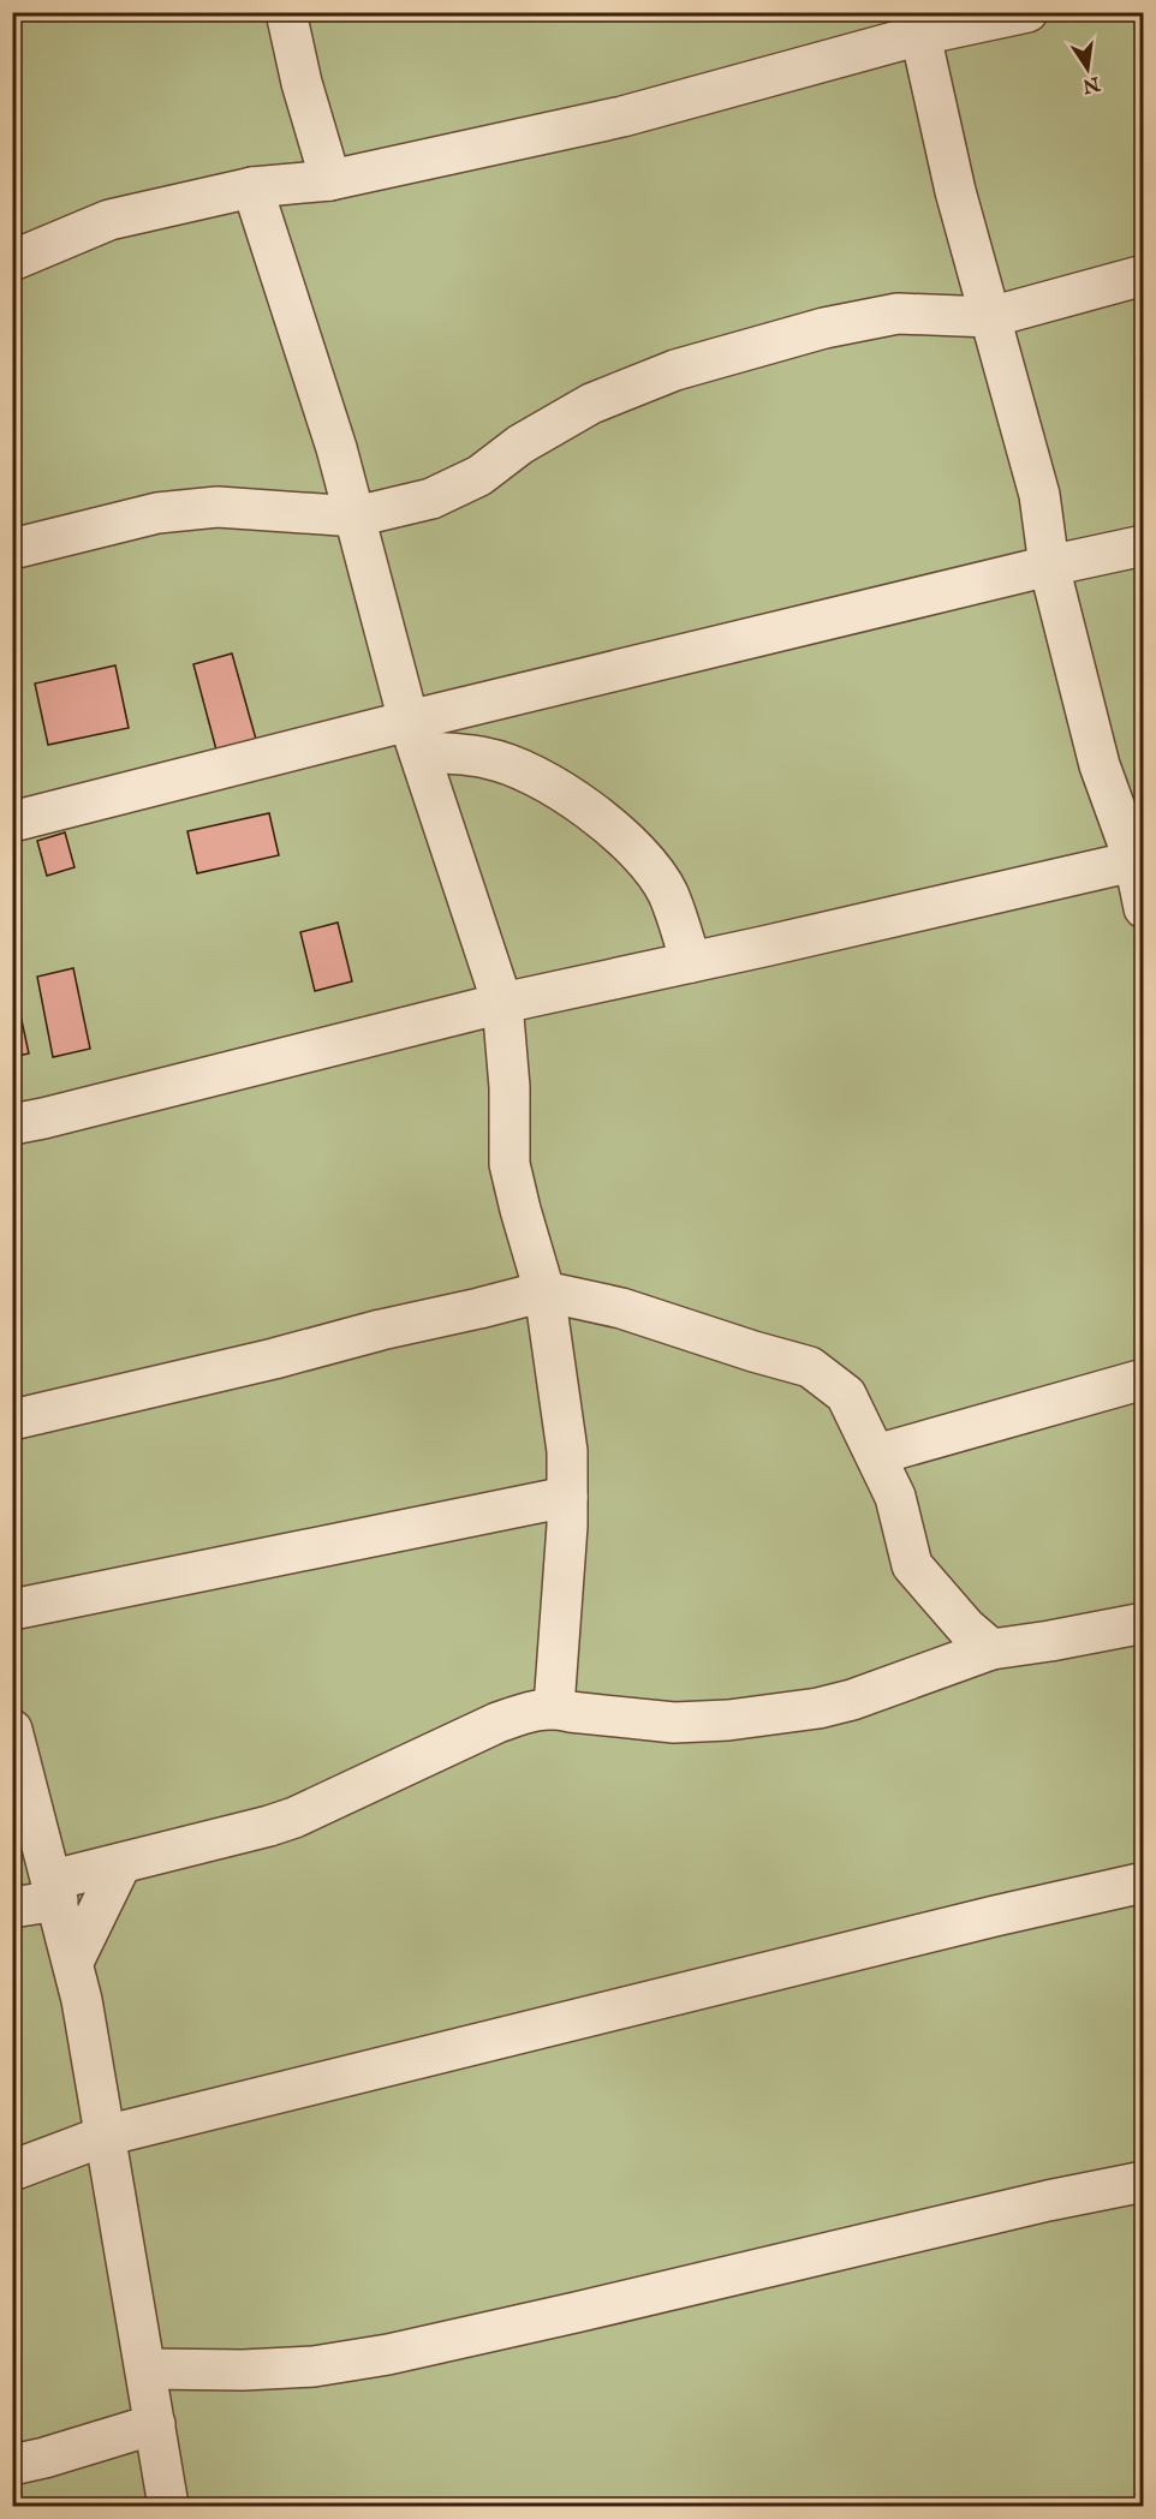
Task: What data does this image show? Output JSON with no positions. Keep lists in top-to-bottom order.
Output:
{
  "north": "bottom"
}
